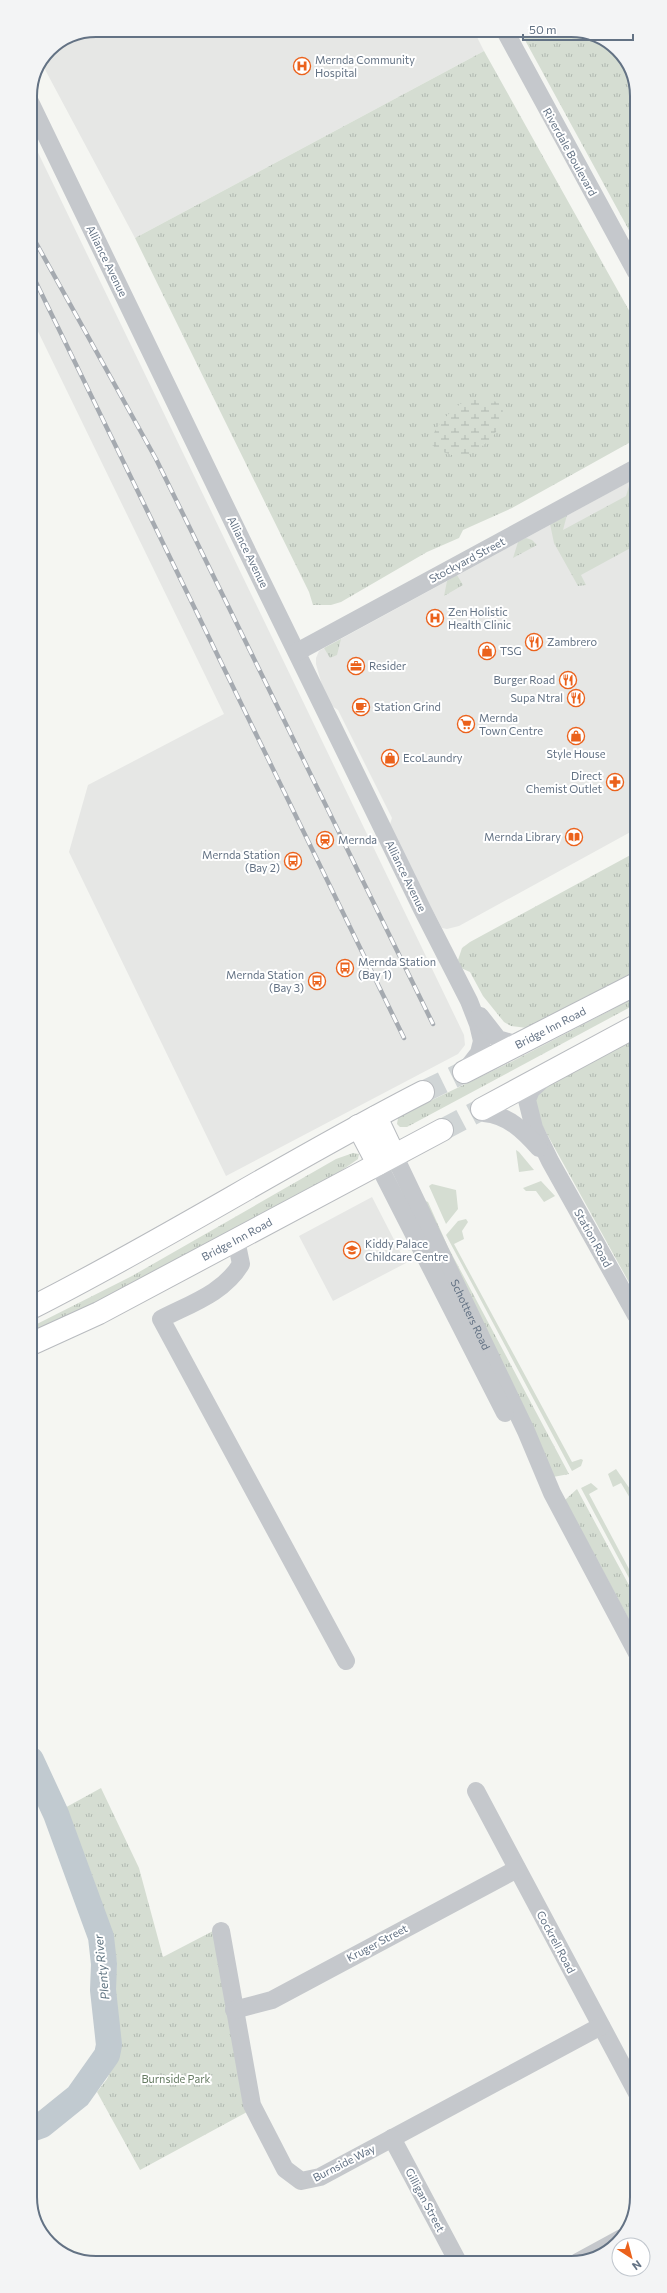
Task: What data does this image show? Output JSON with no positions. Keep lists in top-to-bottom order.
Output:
{
  "streets": {
    "main road": ["Bridge Inn Road", "Schotters Road"],
    "street": [
      "Riverdale Boulevard",
      "Alliance Avenue",
      "Stockyard Street",
      "Station Road",
      "Cockrell Road",
      "Kruger Street",
      "Burnside Way",
      "Gilligan Street"
    ]
  },
  "crossings": [
    ["Alliance Avenue", "Stockyard Street"],
    ["Alliance Avenue", "Bridge Inn Road"],
    ["Bridge Inn Road", "Schotters Road"],
    ["Cockrell Road", "Kruger Street"],
    ["Cockrell Road", "Burnside Way"],
    ["Kruger Street", "Burnside Way"],
    ["Burnside Way", "Gilligan Street"]
  ],
  "water": ["Plenty River"],
  "parks": ["Burnside Park"],
  "places": {
    "hospital": ["Mernda Community Hospital", "Zen Holistic Health Clinic"],
    "restaurant": ["Zambrero", "Burger Road", "Supa Ntral"],
    "shop": ["TSG", "Style House", "EcoLaundry"],
    "office": ["Resider"],
    "cafe": ["Station Grind"],
    "supermarket": ["Mernda Town Centre"],
    "pharmacy": ["Direct Chemist Outlet"],
    "library": ["Mernda Library"],
    "station": ["Mernda"],
    "bus stop": ["Mernda Station (Bay 2)", "Mernda Station (Bay 1)", "Mernda Station (Bay 3)"],
    "school or university": ["Kiddy Palace Childcare Centre"]
  },
  "scale_bar": "50 m",
  "north": "bottom right"
}
